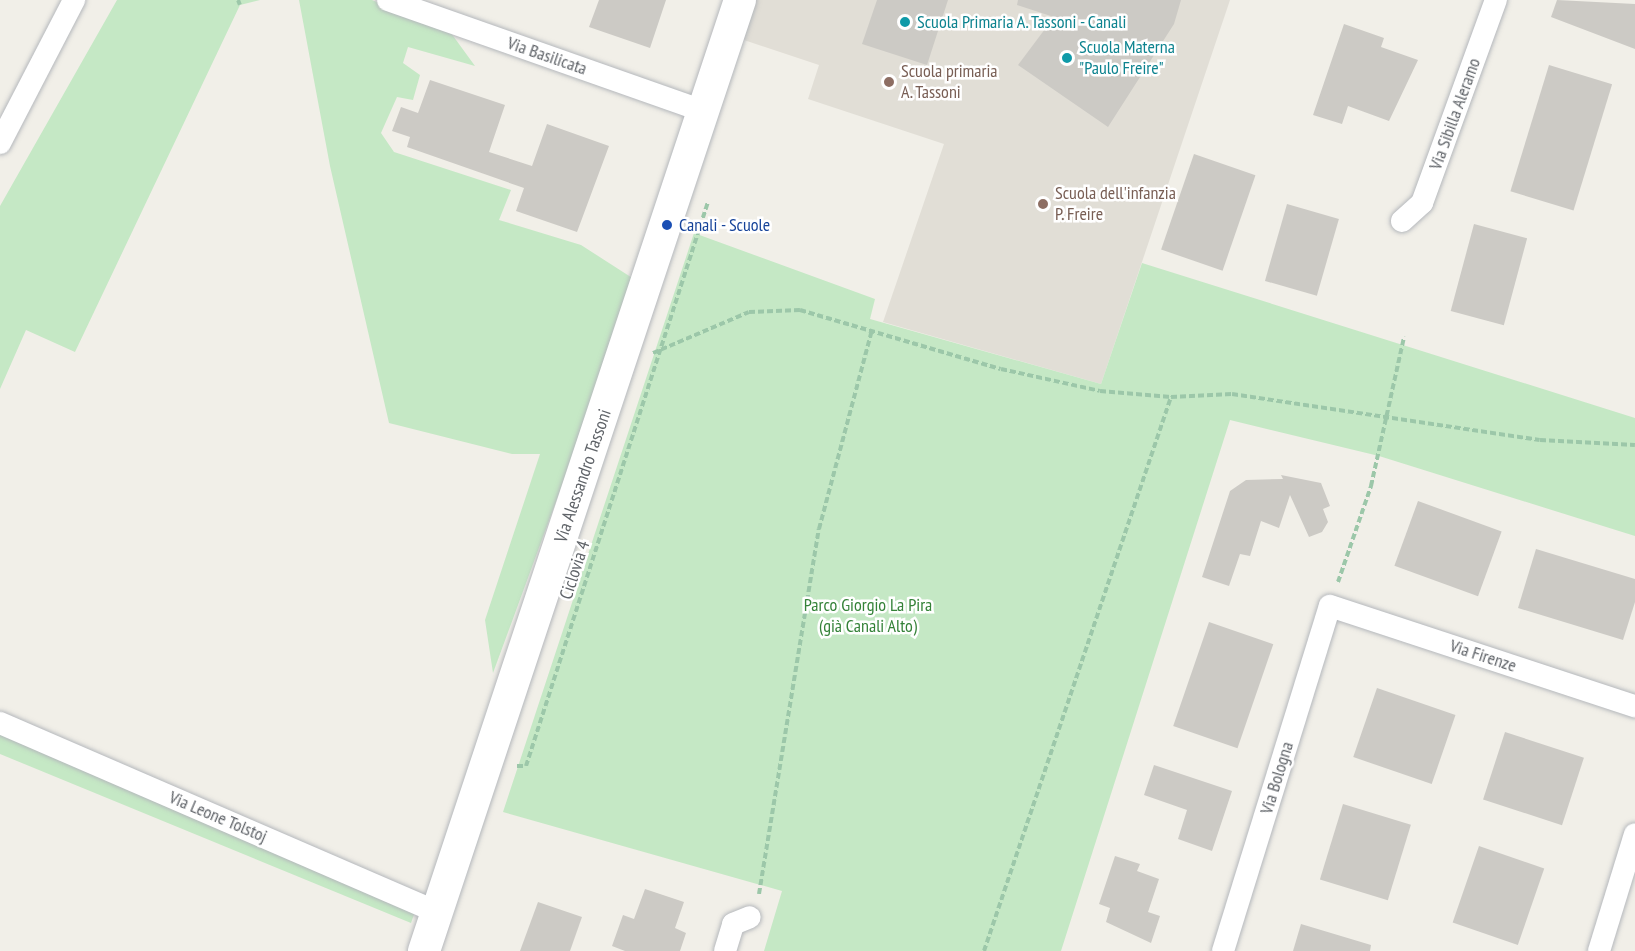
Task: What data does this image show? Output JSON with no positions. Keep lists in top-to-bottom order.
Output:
{
  "streets": {
    "street": [
      "Via Basilicata",
      "Via Sibilla Aleramo",
      "Via Alessandro Tassoni",
      "Via Firenze",
      "Via Bologna",
      "Via Leone Tolstoj"
    ],
    "path": ["Ciclovia 4"]
  },
  "crossings": [
    ["Via Basilicata", "Via Alessandro Tassoni"],
    ["Via Alessandro Tassoni", "Via Leone Tolstoj"],
    ["Via Firenze", "Via Bologna"]
  ],
  "parks": ["Parco Giorgio La Pira (già Canali Alto)"],
  "places": [
    "Scuola Primaria A. Tassoni - Canali",
    "Scuola Materna \"Paulo Freire\"",
    "Scuola primaria A. Tassoni",
    "Scuola dell'infanzia P. Freire",
    "Canali - Scuole"
  ]
}
